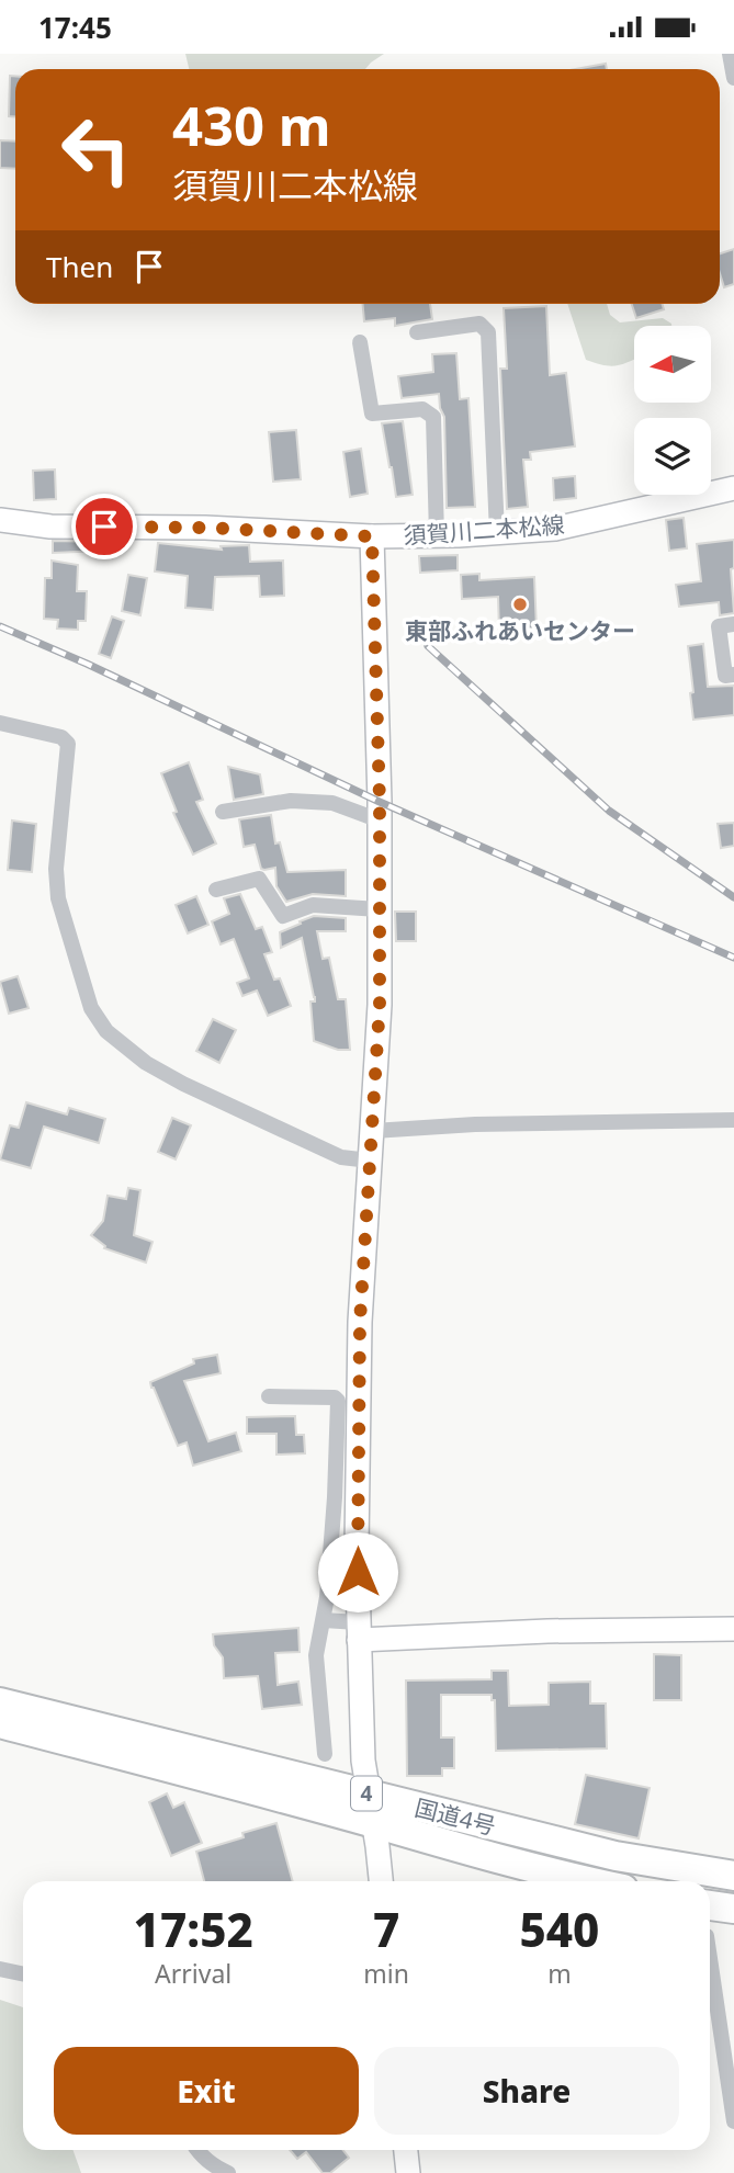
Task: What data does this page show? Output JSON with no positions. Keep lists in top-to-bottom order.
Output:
{
  "streets": {
    "highway": ["4", "国道4号"],
    "street": ["須賀川二本松線"]
  },
  "places": ["東部ふれあいセンター"],
  "north": "left",
  "page": {
    "status": "17:45",
    "turn": ["430 m", "須賀川二本松線"],
    "then": "Then",
    "eta": [
      "17:52",
      "Arrival",
      "7",
      "min",
      "540",
      "m"
    ],
    "buttons": ["Exit", "Share"]
  }
}
